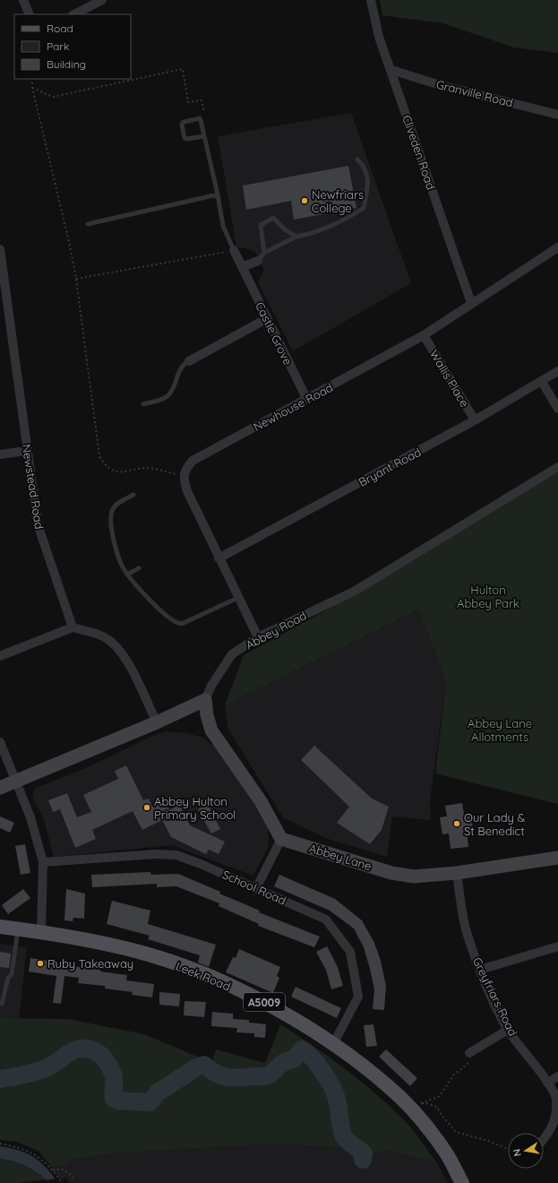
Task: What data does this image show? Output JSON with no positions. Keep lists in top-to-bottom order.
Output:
{
  "streets": {
    "main road": ["Leek Road", "A5009"],
    "street": [
      "Granville Road",
      "Cliveden Road",
      "Castle Grove",
      "Wallis Place",
      "Newhouse Road",
      "Bryant Road",
      "Newstead Road",
      "Abbey Road",
      "Abbey Lane",
      "School Road",
      "Greyfriars Road"
    ]
  },
  "crossings": [
    ["Granville Road", "Cliveden Road"],
    ["Cliveden Road", "Newhouse Road"],
    ["Castle Grove", "Newhouse Road"],
    ["Wallis Place", "Newhouse Road"],
    ["Wallis Place", "Bryant Road"],
    ["Abbey Lane", "Greyfriars Road"],
    ["School Road", "Leek Road"]
  ],
  "parks": ["Hulton Abbey Park", "Abbey Lane Allotments"],
  "places": [
    "Newfriars College",
    "Abbey Hulton Primary School",
    "Our Lady & St Benedict",
    "Ruby Takeaway"
  ],
  "legend": ["Road", "Park", "Building"],
  "north": "left"
}
